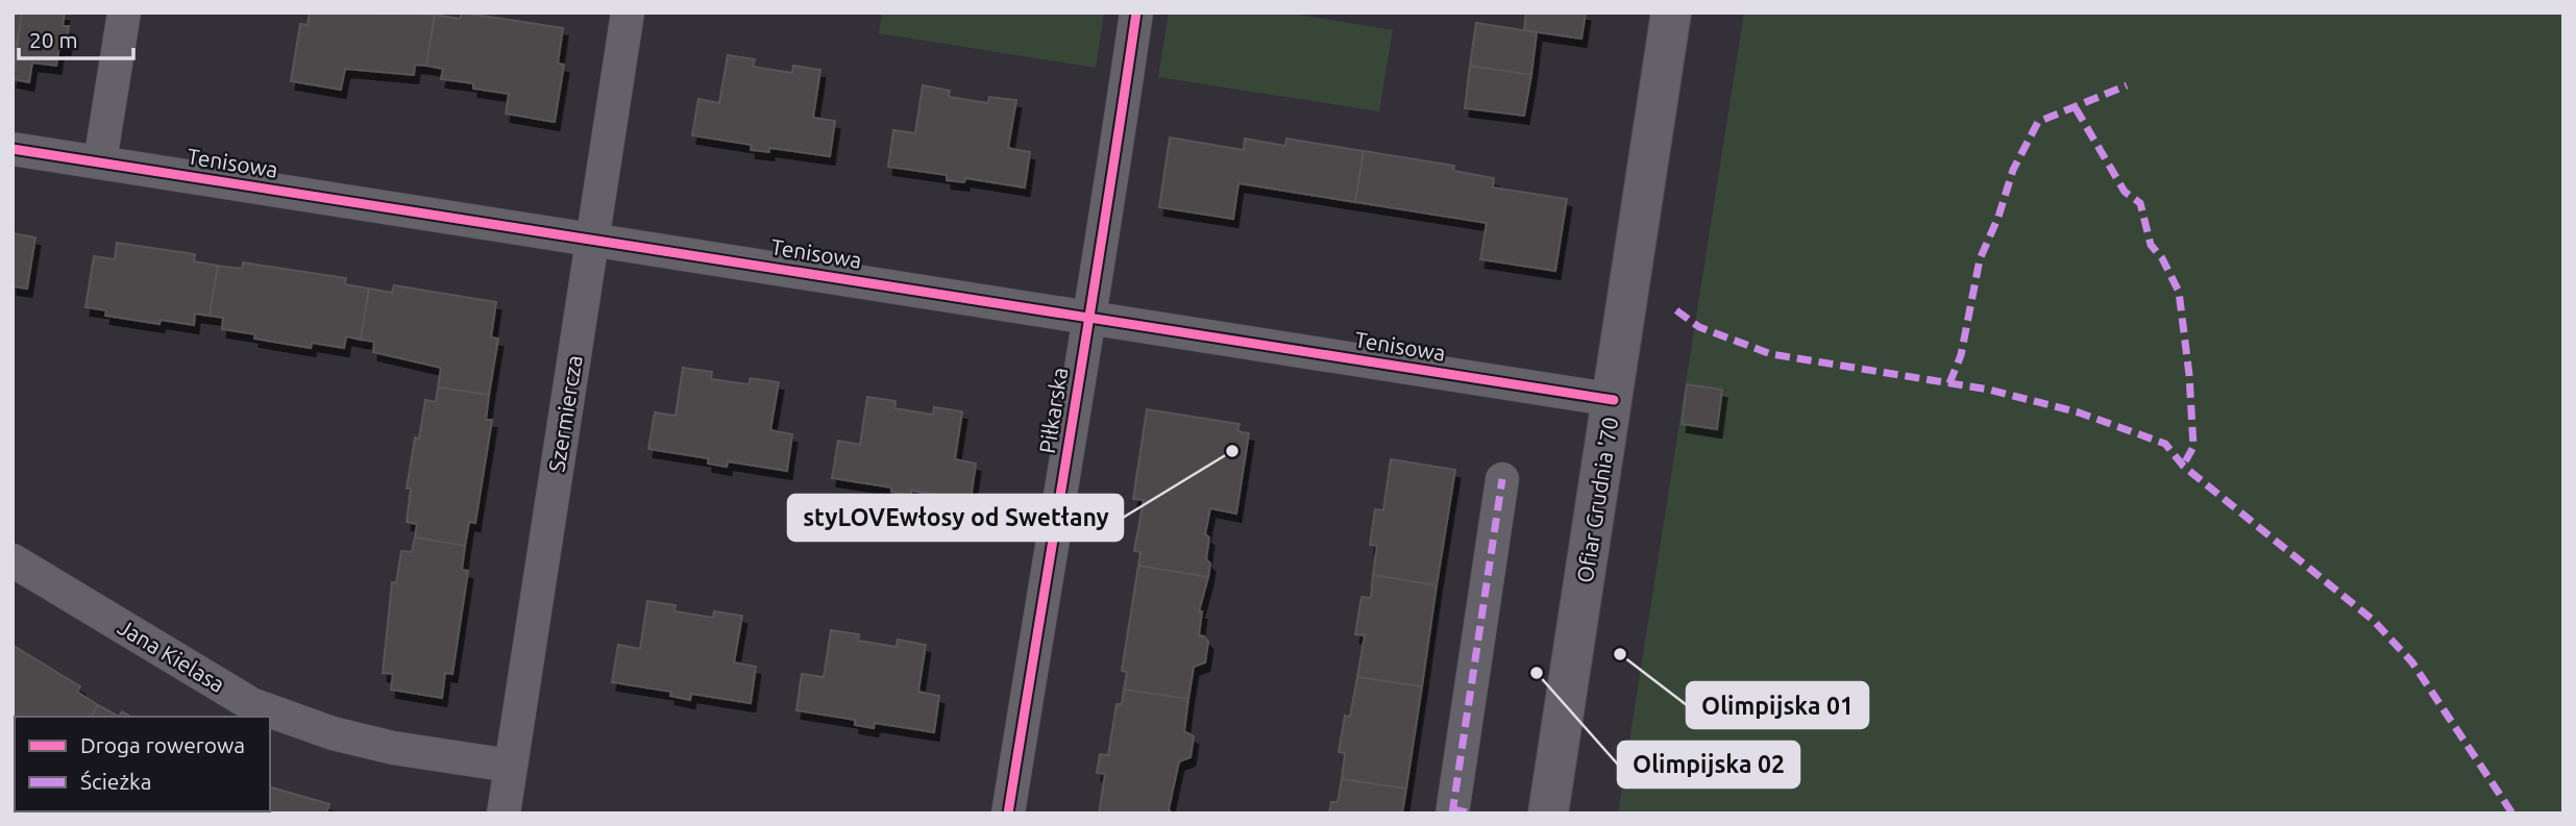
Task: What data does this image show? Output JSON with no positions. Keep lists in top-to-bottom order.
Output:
{
  "streets": {
    "street": [
      "Tenisowa",
      "Piłkarska",
      "Szermiercza",
      "Ofiar Grudnia '70",
      "Jana Kielasa"
    ]
  },
  "crossings": [
    ["Tenisowa", "Piłkarska"],
    ["Tenisowa", "Szermiercza"],
    ["Tenisowa", "Ofiar Grudnia '70"],
    ["Szermiercza", "Jana Kielasa"]
  ],
  "places": ["styLOVEwłosy od Swetłany", "Olimpijska 01", "Olimpijska 02"],
  "legend": ["Droga rowerowa", "Ścieżka"],
  "scale_bar": "20 m"
}
